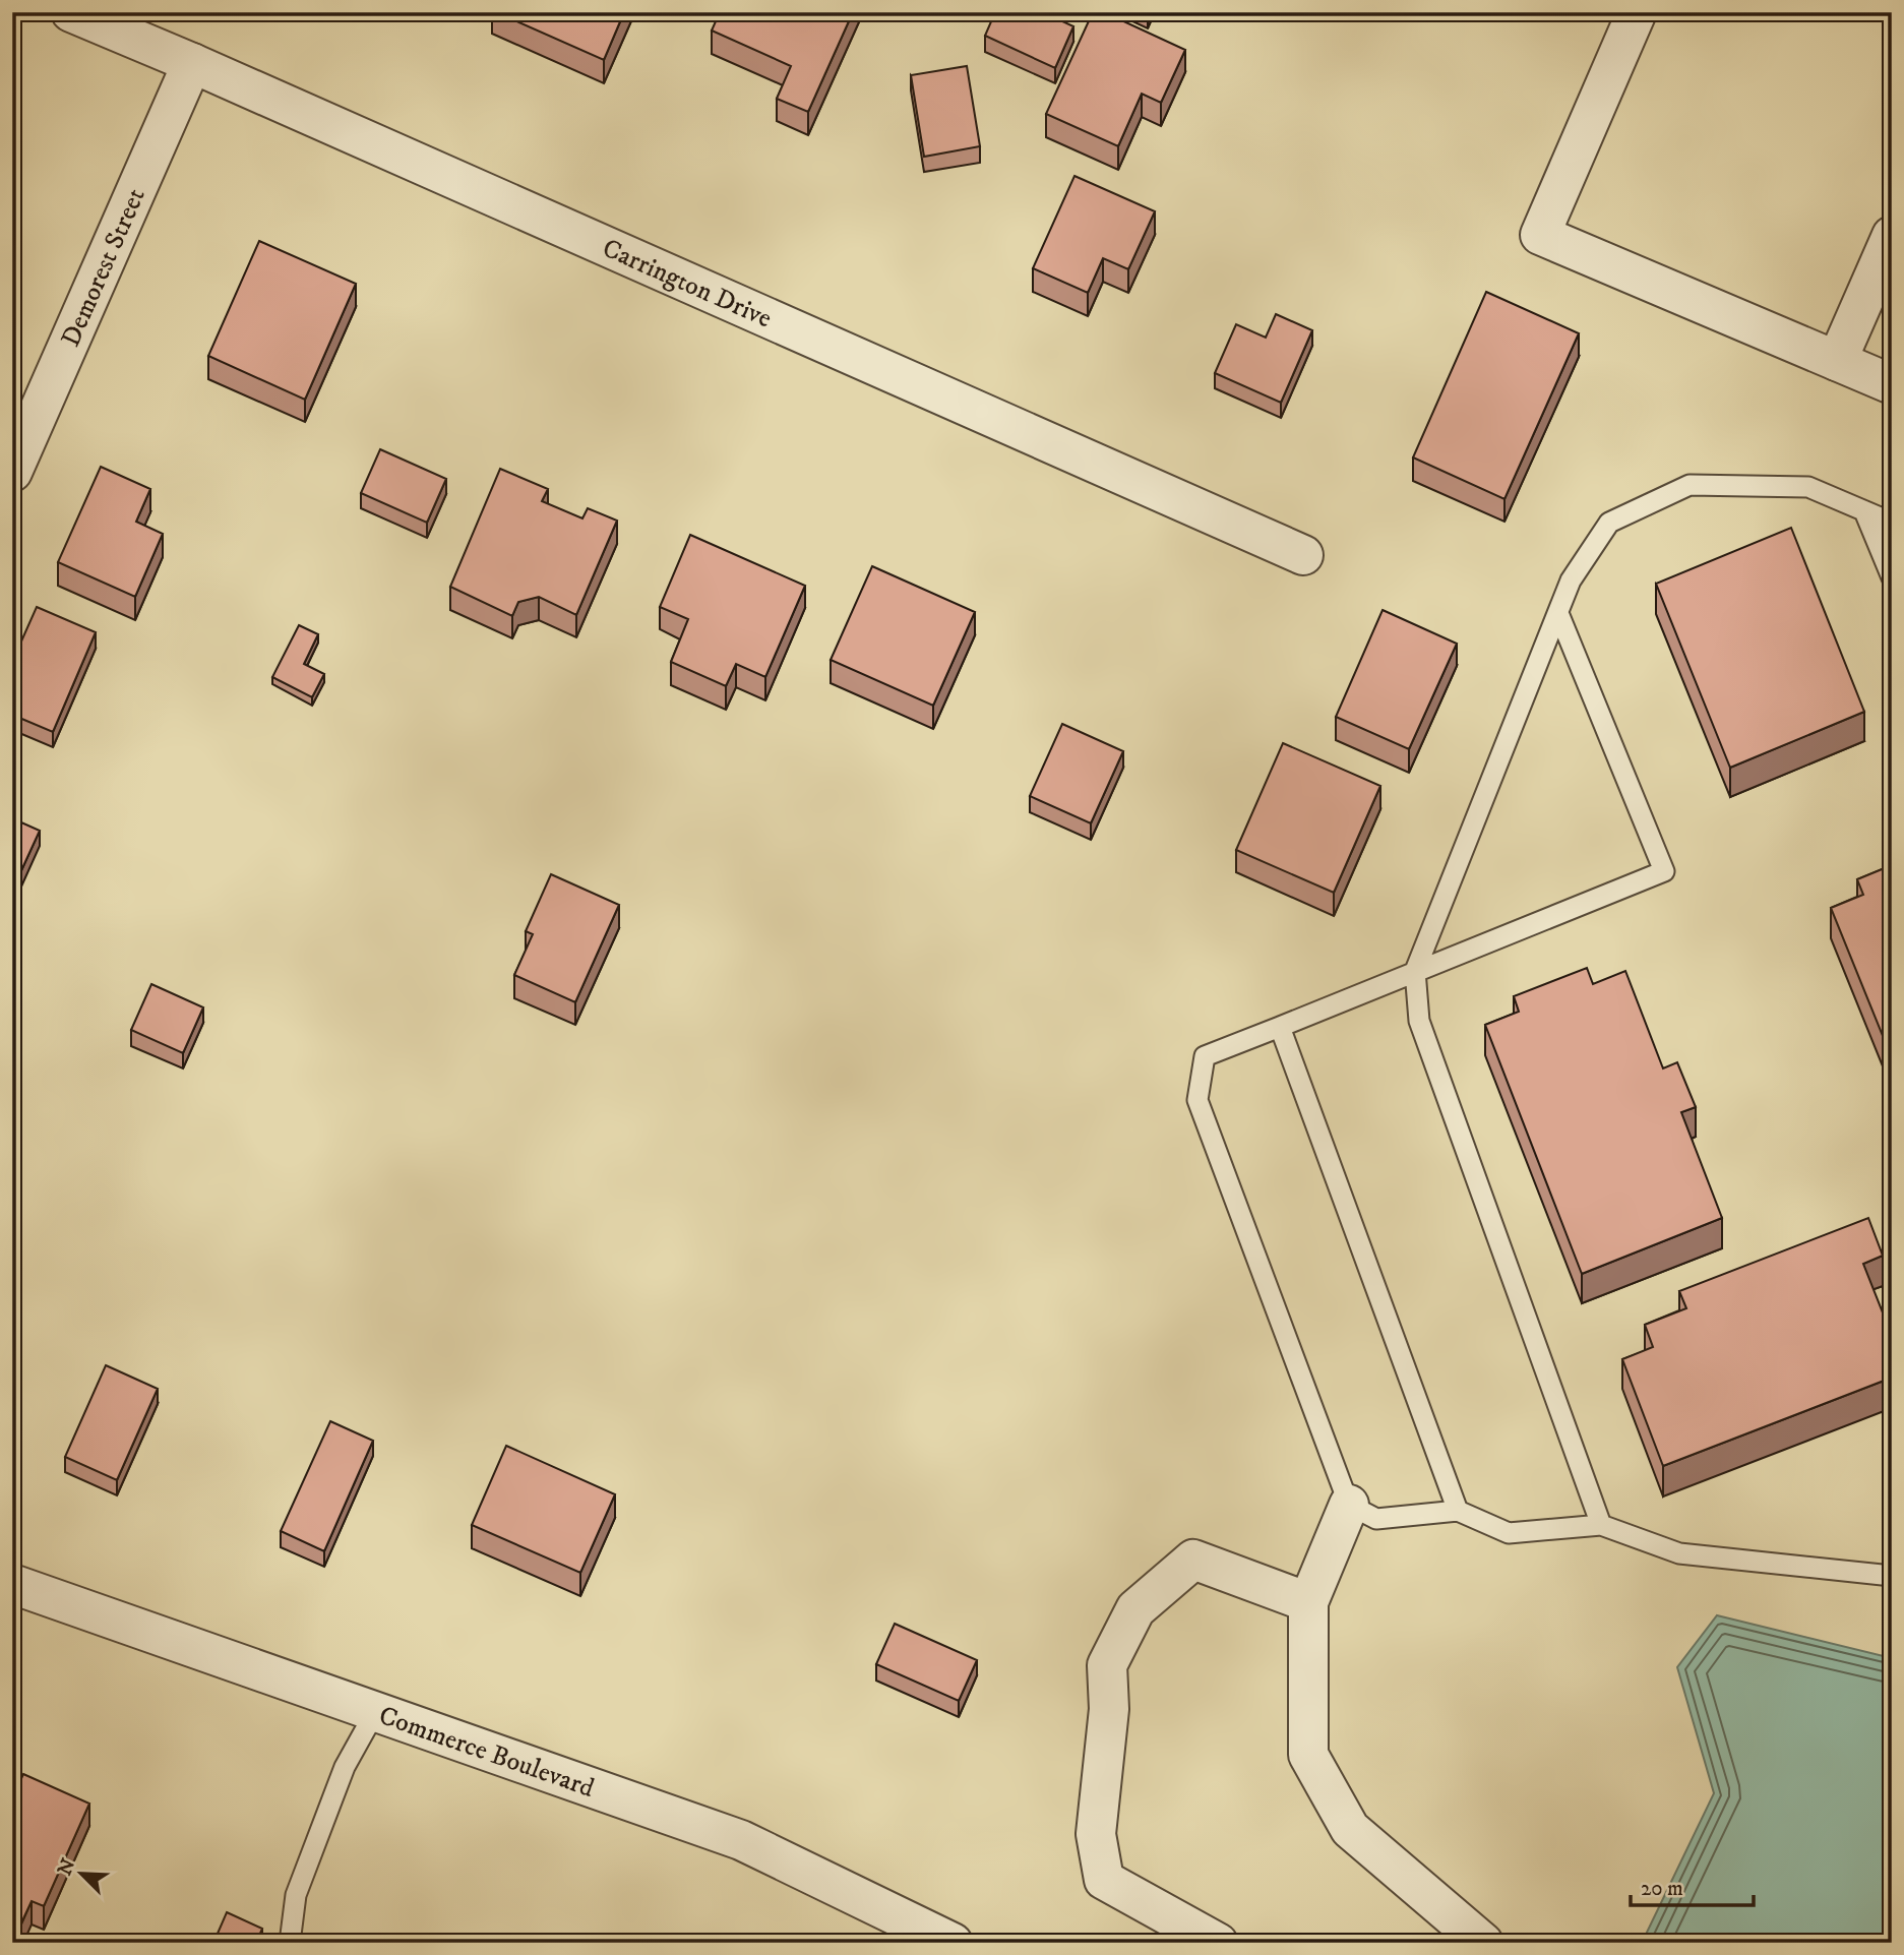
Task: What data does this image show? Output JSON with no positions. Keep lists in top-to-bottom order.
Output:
{
  "streets": {
    "street": ["Demorest Street", "Carrington Drive", "Commerce Boulevard"]
  },
  "crossings": [
    ["Demorest Street", "Carrington Drive"]
  ],
  "scale_bar": "20 m",
  "north": "top left"
}
